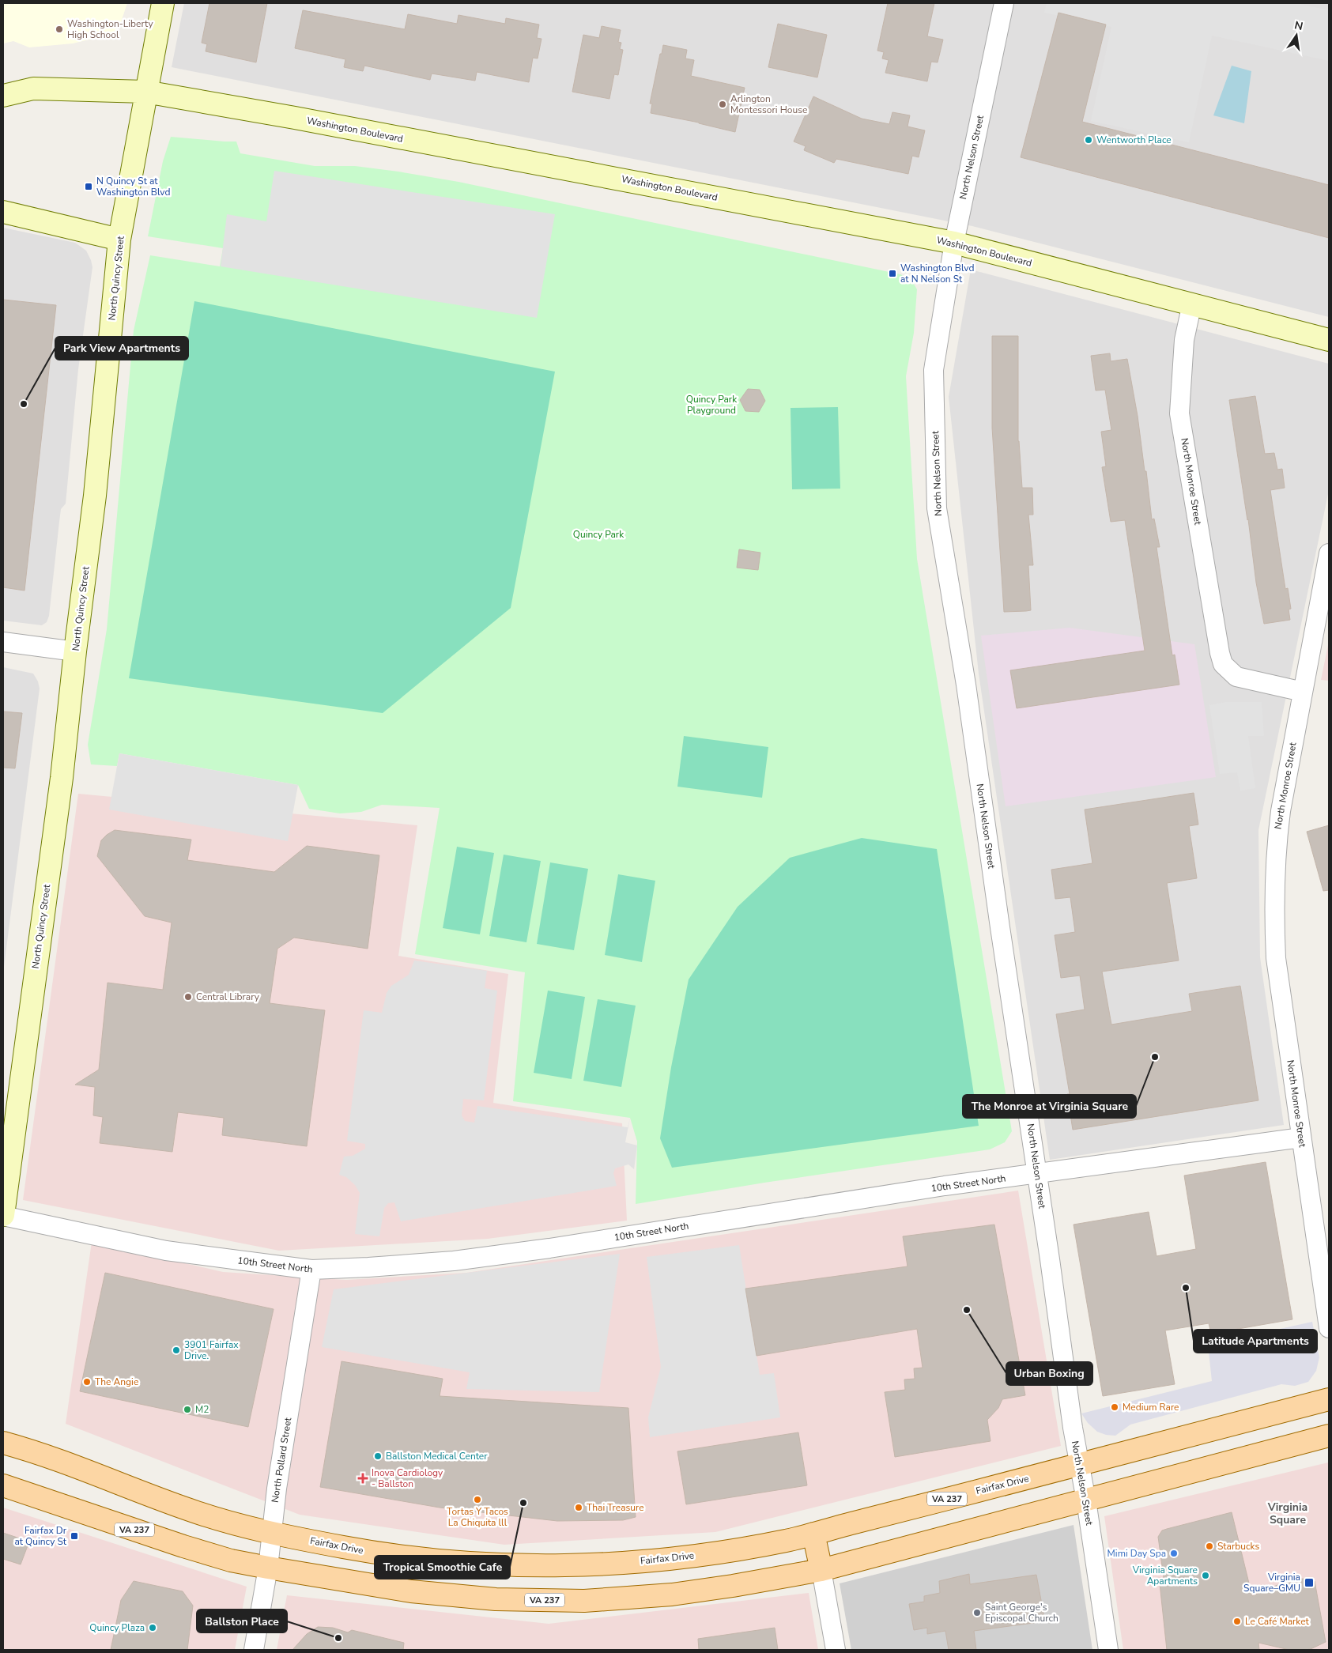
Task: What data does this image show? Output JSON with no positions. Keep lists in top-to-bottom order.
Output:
{
  "streets": {
    "main road": [
      "Washington Boulevard",
      "North Quincy Street",
      "Fairfax Drive",
      "VA 237"
    ],
    "street": [
      "North Nelson Street",
      "North Monroe Street",
      "10th Street North",
      "North Pollard Street"
    ]
  },
  "crossings": [
    ["Washington Boulevard", "North Nelson Street"],
    ["Washington Boulevard", "North Quincy Street"],
    ["Washington Boulevard", "North Monroe Street"],
    ["North Nelson Street", "10th Street North"],
    ["North Nelson Street", "Fairfax Drive"],
    ["North Nelson Street", "VA 237"],
    ["North Quincy Street", "10th Street North"],
    ["North Monroe Street", "10th Street North"],
    ["10th Street North", "North Pollard Street"],
    ["North Pollard Street", "Fairfax Drive"],
    ["North Pollard Street", "VA 237"]
  ],
  "districts": ["Virginia Square"],
  "parks": ["Quincy Park Playground", "Quincy Park"],
  "places": {
    "other": [
      "Washington-Liberty High School",
      "Arlington Montessori House",
      "Wentworth Place",
      "Park View Apartments",
      "Central Library",
      "The Monroe at Virginia Square",
      "Latitude Apartments",
      "Urban Boxing",
      "3901 Fairfax Drive.",
      "The Angie",
      "Medium Rare",
      "M2",
      "Ballston Medical Center",
      "Tortas Y Tacos La Chiquita lll",
      "Tropical Smoothie Cafe",
      "Thai Treasure",
      "Starbucks",
      "Mimi Day Spa",
      "Virginia Square Apartments",
      "Saint George's Episcopal Church",
      "Le Café Market",
      "Quincy Plaza",
      "Ballston Place"
    ],
    "transit": [
      "N Quincy St at Washington Blvd",
      "Washington Blvd at N Nelson St",
      "Fairfax Dr at Quincy St",
      "Virginia Square–GMU"
    ],
    "health": ["Inova Cardiology - Ballston"]
  },
  "north": "top"
}
